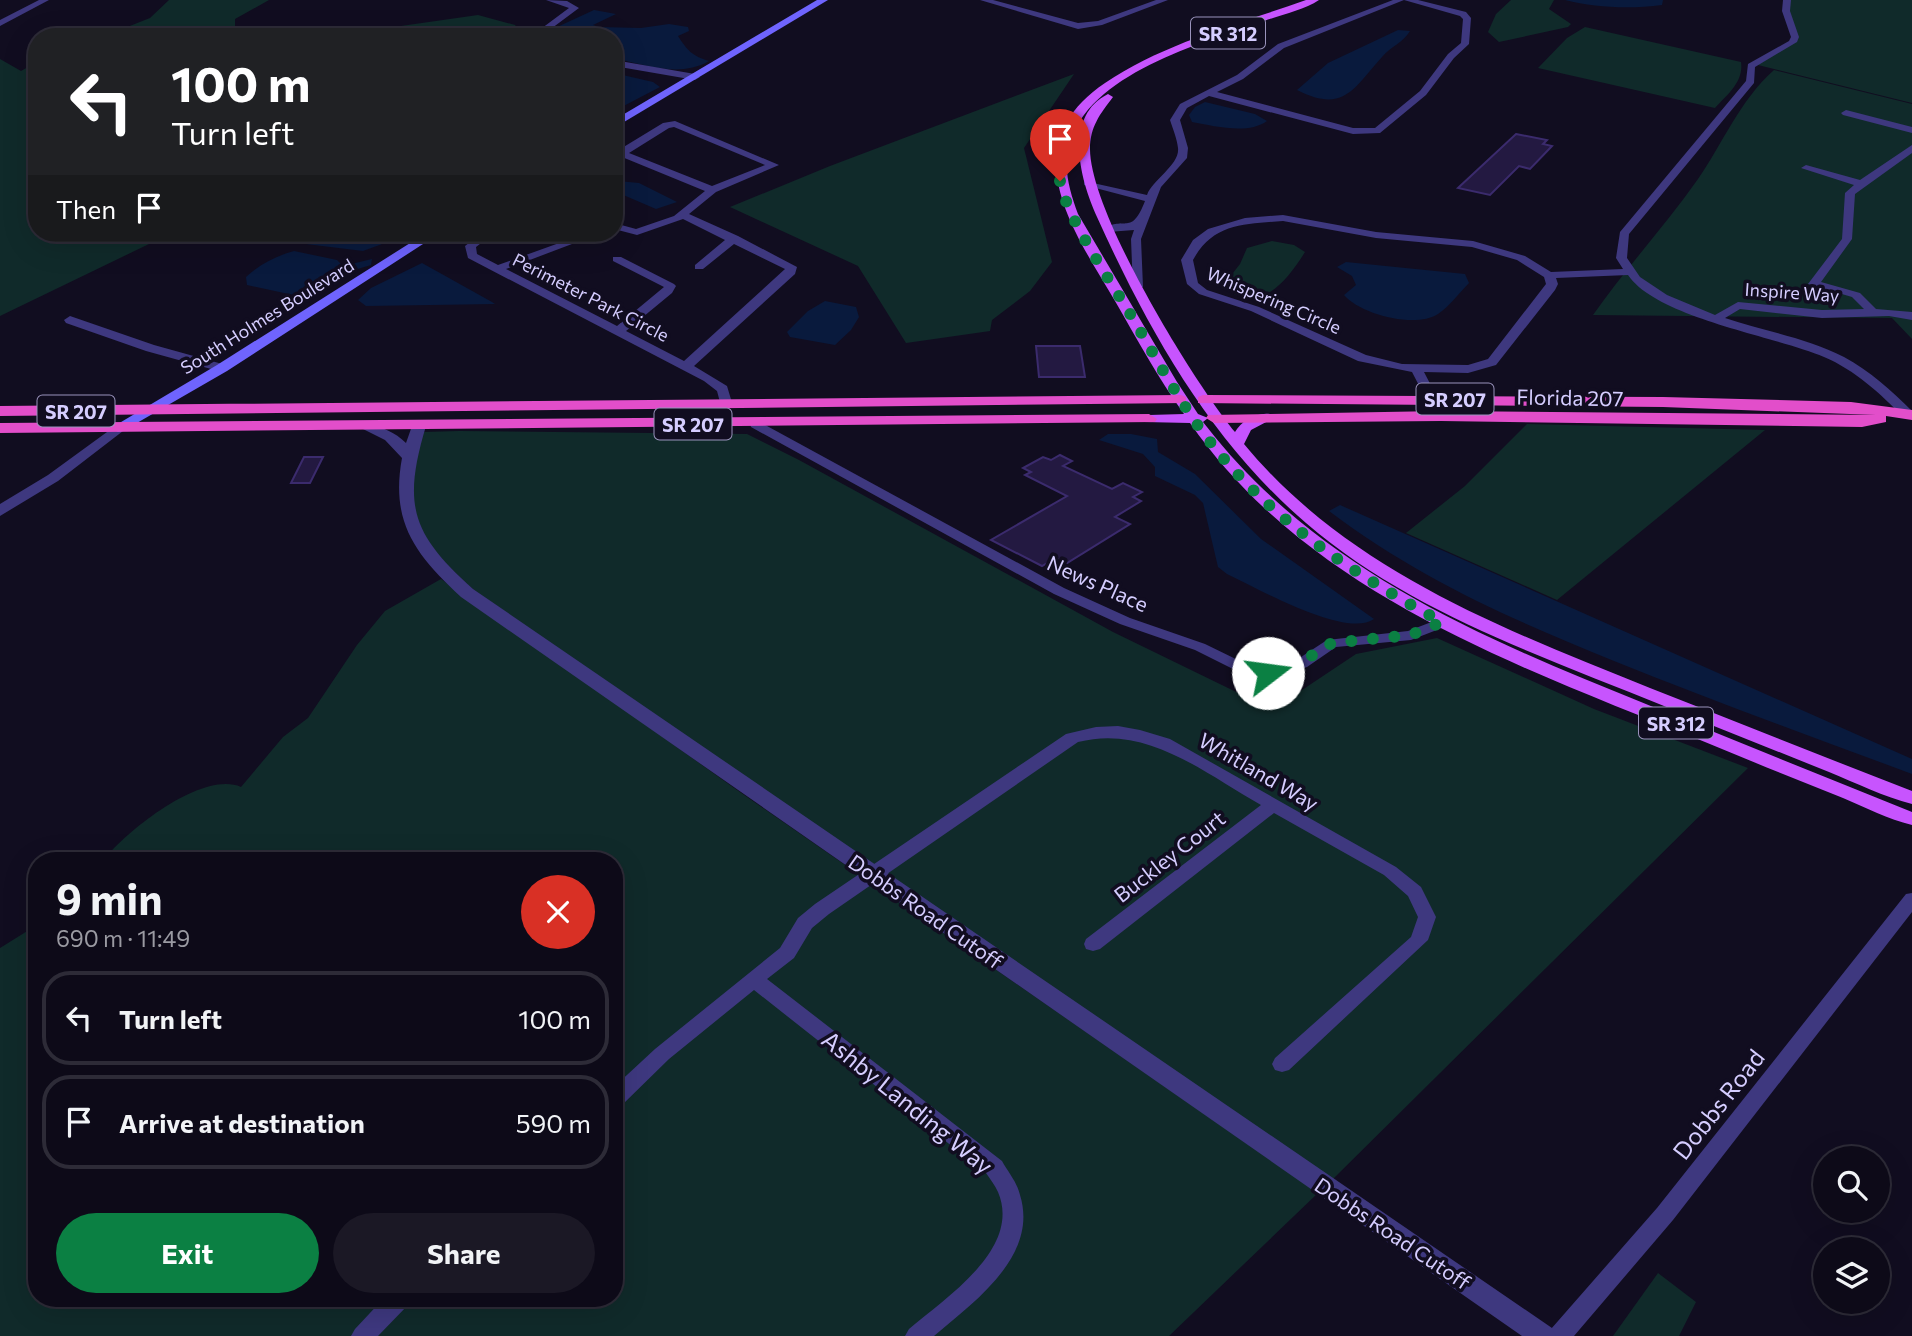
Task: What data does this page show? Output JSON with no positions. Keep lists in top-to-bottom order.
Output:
{
  "streets": {
    "highway": ["Florida 207", "SR 207"],
    "main road": ["SR 312", "South Holmes Boulevard"],
    "street": [
      "Inspire Way",
      "Perimeter Park Circle",
      "Whispering Circle",
      "News Place",
      "Whitland Way",
      "Buckley Court",
      "Dobbs Road Cutoff",
      "Ashby Landing Way",
      "Dobbs Road"
    ]
  },
  "crossings": [
    ["SR 312", "Florida 207"],
    ["SR 312", "SR 207"],
    ["SR 312", "News Place"],
    ["Perimeter Park Circle", "SR 207"],
    ["South Holmes Boulevard", "SR 207"],
    ["Florida 207", "SR 207"],
    ["SR 207", "News Place"],
    ["SR 207", "Dobbs Road Cutoff"],
    ["Whitland Way", "Buckley Court"],
    ["Whitland Way", "Dobbs Road Cutoff"]
  ],
  "page": {
    "turn": ["100 m", "Turn left"],
    "then": "Then",
    "heading": ["9 min", "690 m · 11:49"],
    "list": [
      {
        "name": "Turn left",
        "value": "100 m"
      },
      {
        "name": "Arrive at destination",
        "value": "590 m"
      }
    ],
    "buttons": ["Exit", "Share"]
  }
}
